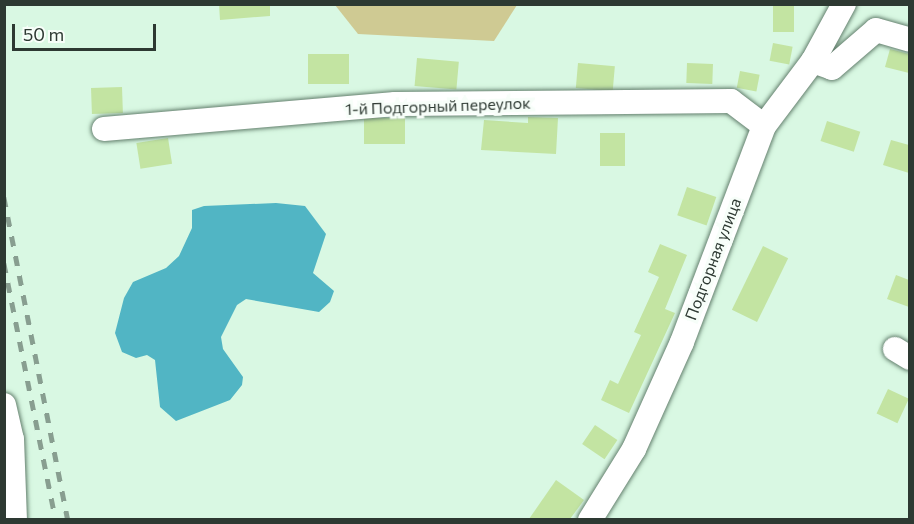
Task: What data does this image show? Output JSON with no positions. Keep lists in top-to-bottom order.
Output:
{
  "streets": {
    "street": ["1-й Подгорный переулок", "Подгорная улица"]
  },
  "crossings": [
    ["1-й Подгорный переулок", "Подгорная улица"]
  ],
  "scale_bar": "50 m"
}
